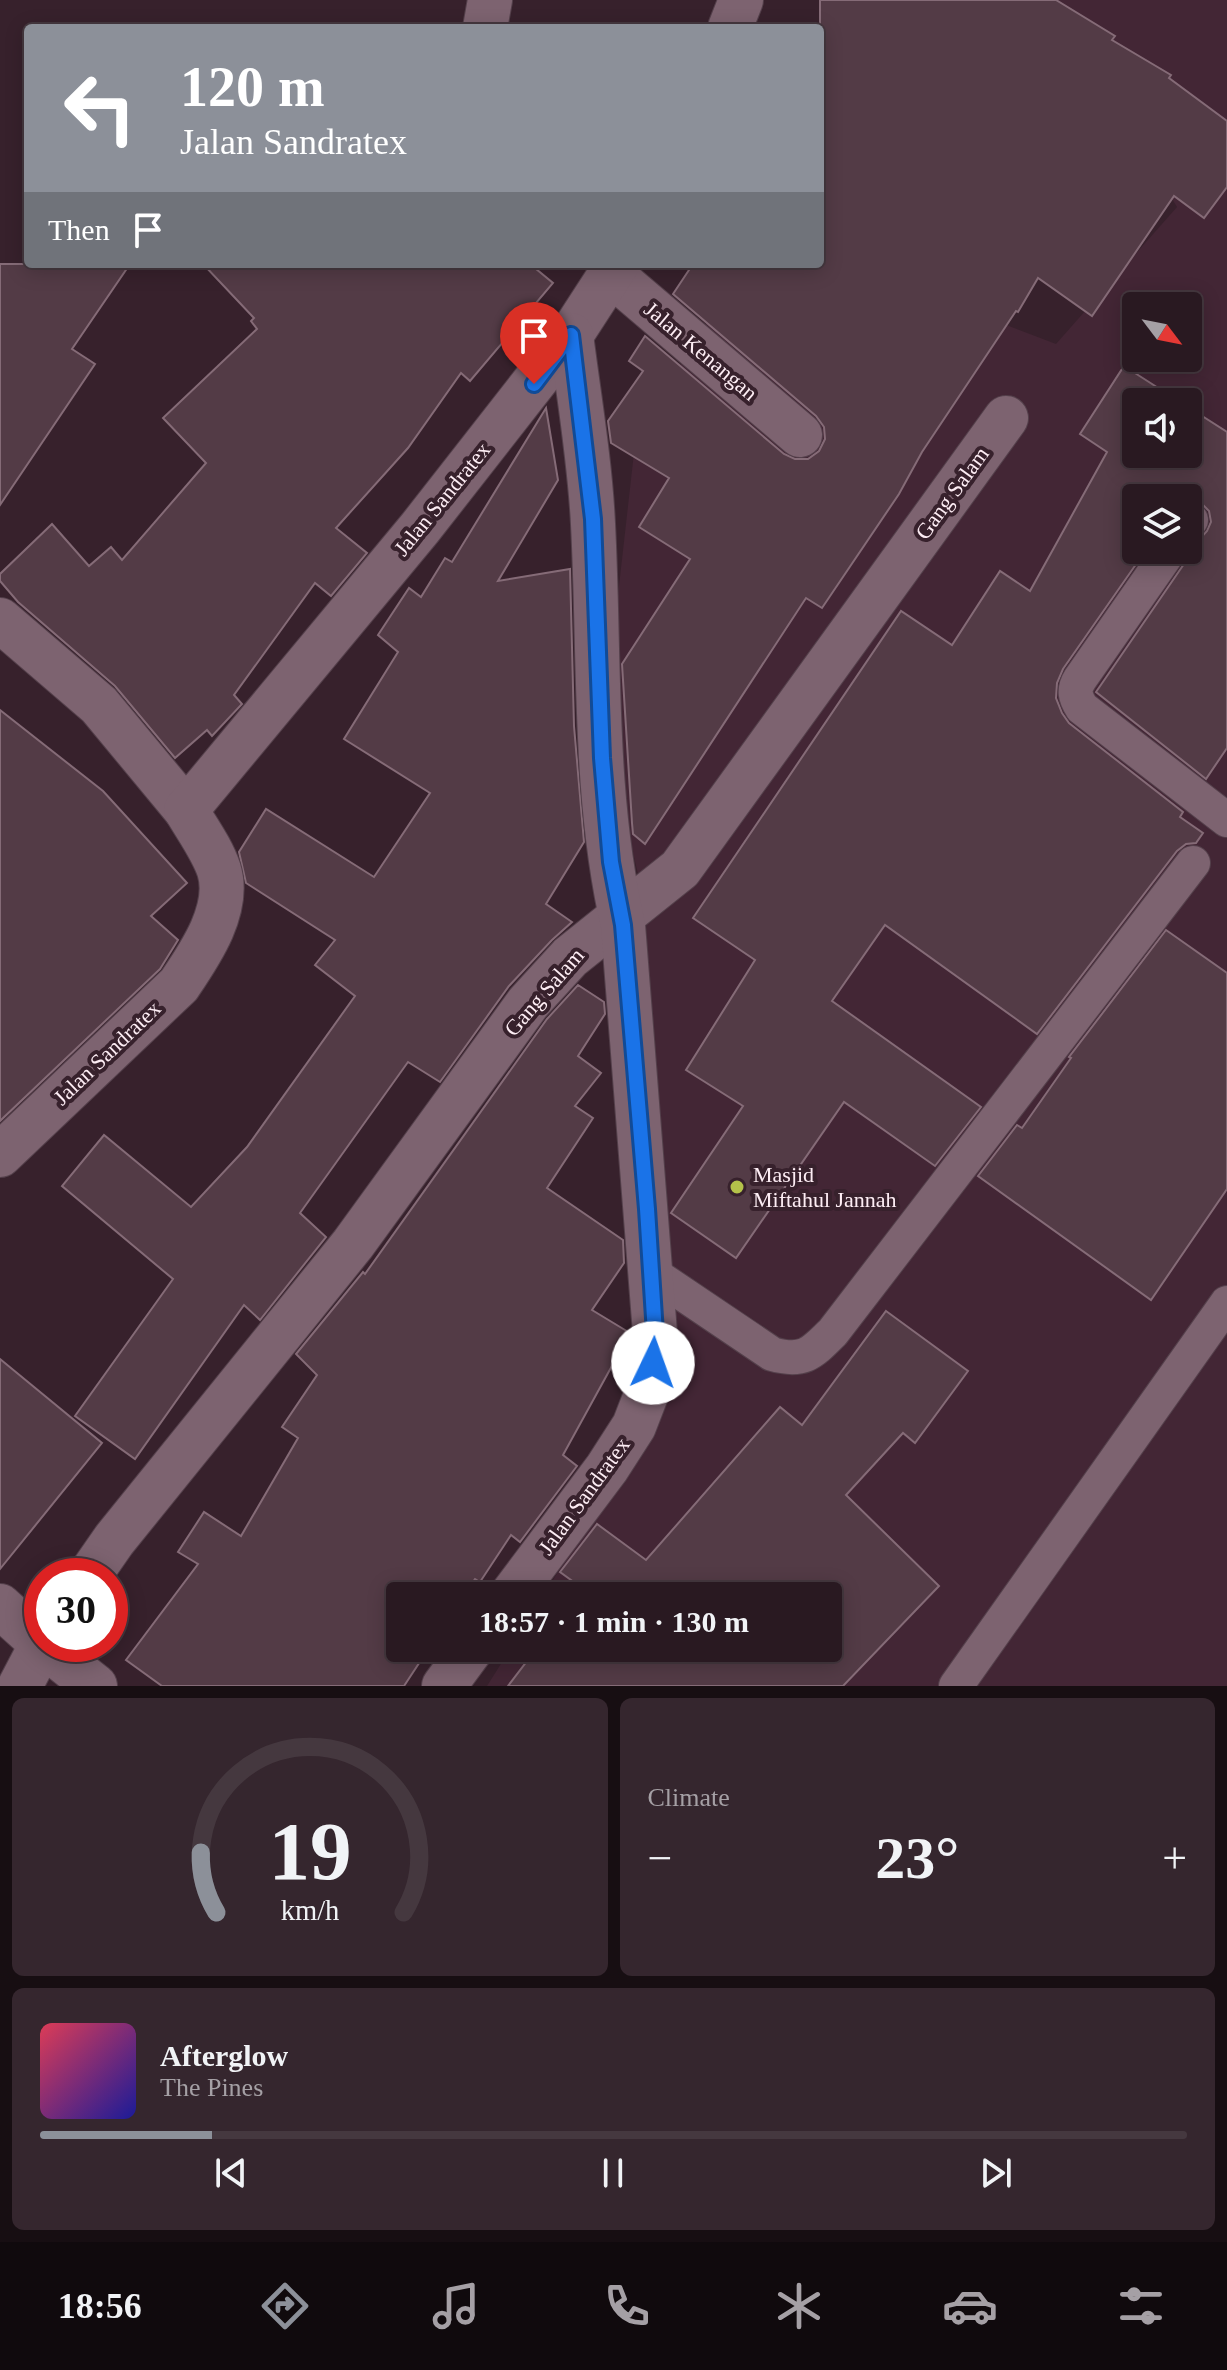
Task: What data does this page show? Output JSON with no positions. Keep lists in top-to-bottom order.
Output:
{
  "streets": {
    "street": ["Jalan Kenangan", "Gang Salam", "Jalan Sandratex"]
  },
  "crossings": [
    ["Gang Salam", "Jalan Sandratex"]
  ],
  "places": ["Masjid Miftahul Jannah"],
  "north": "bottom right",
  "page": {
    "turn": ["120 m", "Jalan Sandratex"],
    "then": "Then",
    "limit": "30",
    "trip": "18:57 · 1 min · 130 m",
    "tile": "Climate",
    "heat": ["−", "23°", "+"],
    "song": ["Afterglow", "The Pines"],
    "tabs": "18:56",
    "gauge": ["19", "km/h"]
  }
}
